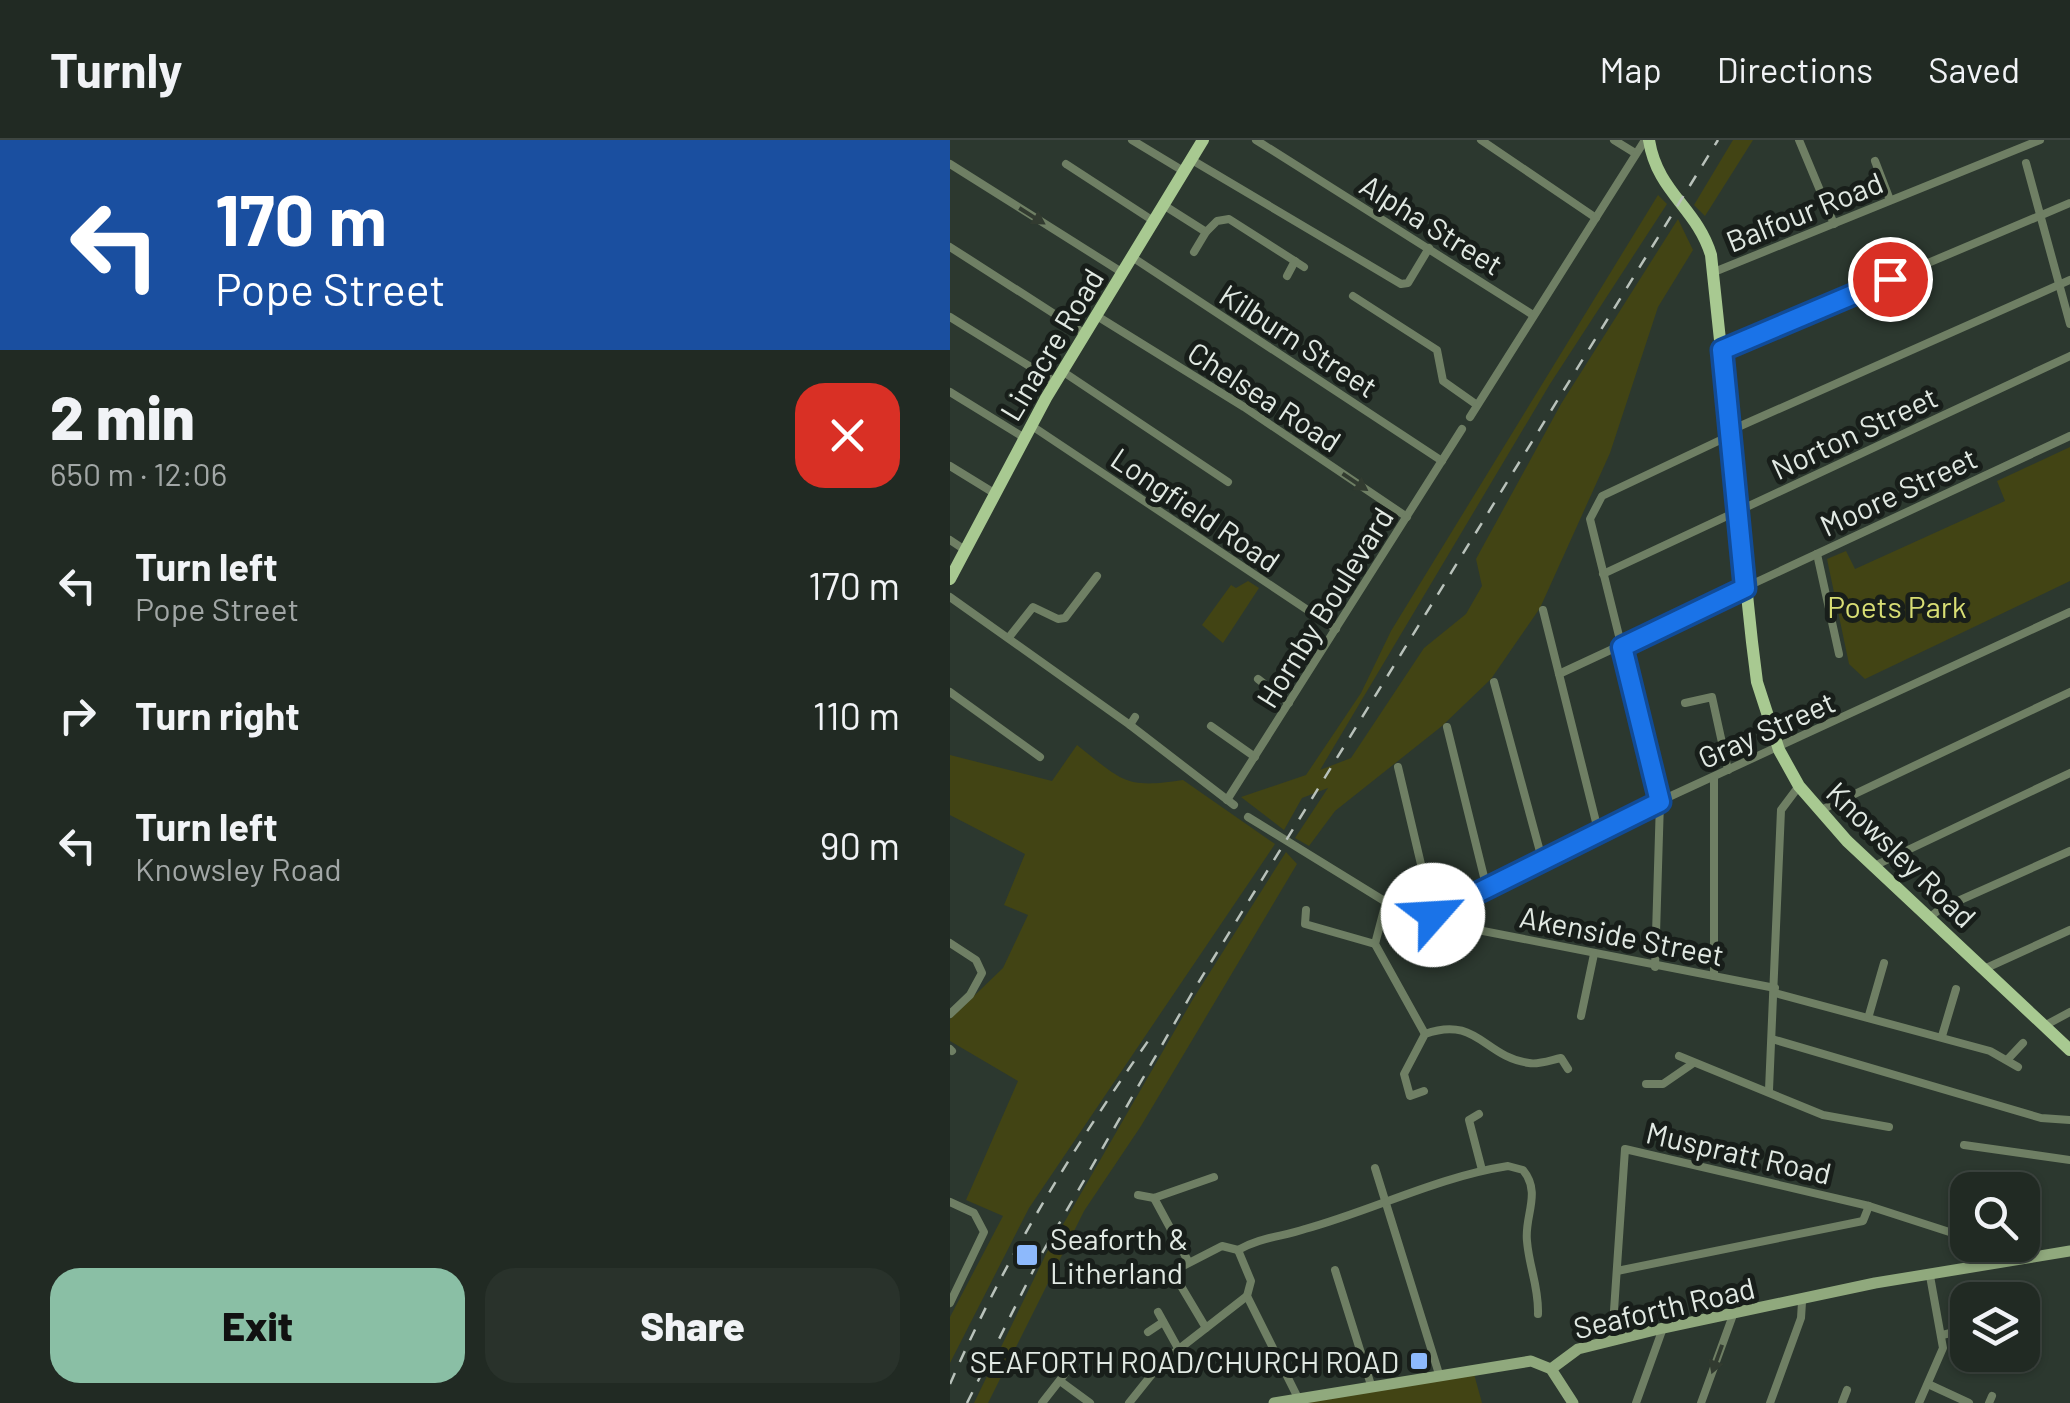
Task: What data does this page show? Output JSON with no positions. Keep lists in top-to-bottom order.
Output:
{
  "streets": {
    "main road": ["Linacre Road", "Knowsley Road", "Seaforth Road"],
    "street": [
      "Balfour Road",
      "Alpha Street",
      "Kilburn Street",
      "Chelsea Road",
      "Norton Street",
      "Moore Street",
      "Longfield Road",
      "Hornby Boulevard",
      "Gray Street",
      "Akenside Street",
      "Muspratt Road"
    ]
  },
  "crossings": [
    ["Balfour Road", "Knowsley Road"],
    ["Kilburn Street", "Linacre Road"],
    ["Kilburn Street", "Hornby Boulevard"],
    ["Linacre Road", "Chelsea Road"],
    ["Linacre Road", "Longfield Road"],
    ["Chelsea Road", "Hornby Boulevard"],
    ["Norton Street", "Knowsley Road"],
    ["Moore Street", "Knowsley Road"],
    ["Longfield Road", "Hornby Boulevard"],
    ["Gray Street", "Knowsley Road"],
    ["Gray Street", "Akenside Street"],
    ["Muspratt Road", "Seaforth Road"]
  ],
  "one_way": ["Chelsea Road"],
  "parks": ["Poets Park"],
  "places": {
    "transit": ["Seaforth & Litherland", "SEAFORTH ROAD/CHURCH ROAD"]
  },
  "page": {
    "header": "Turnly",
    "nav": ["Map", "Directions", "Saved"],
    "turn": ["170 m", "Pope Street"],
    "heading": ["2 min", "650 m · 12:06"],
    "list": [
      {
        "name": "Turn left",
        "note": "Pope Street",
        "value": "170 m"
      },
      {
        "name": "Turn right",
        "value": "110 m"
      },
      {
        "name": "Turn left",
        "note": "Knowsley Road",
        "value": "90 m"
      }
    ],
    "buttons": ["Exit", "Share"]
  }
}
